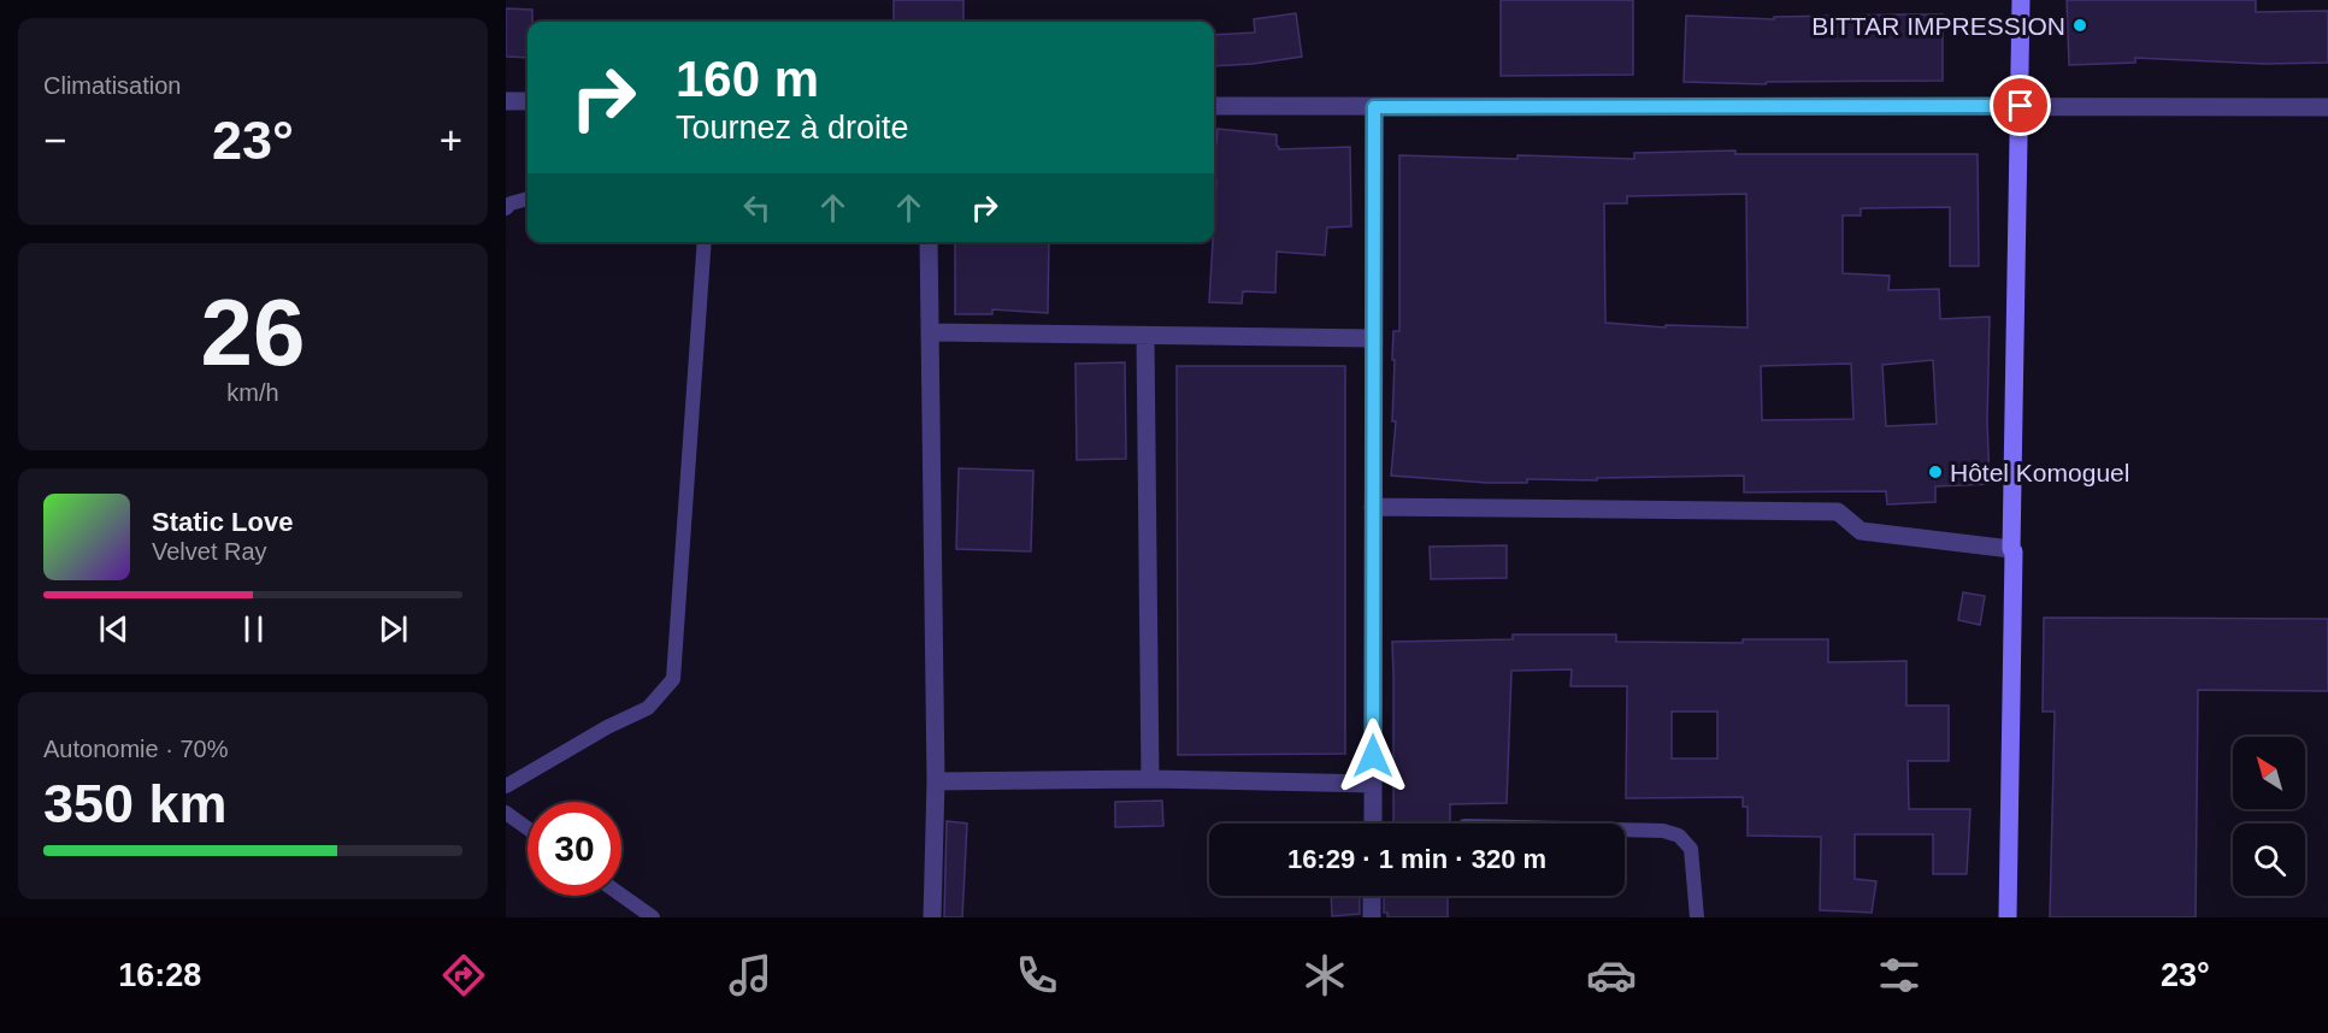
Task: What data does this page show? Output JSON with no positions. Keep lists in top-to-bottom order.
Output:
{
  "places": ["BITTAR IMPRESSION", "Hôtel Komoguel"],
  "north": "top left",
  "page": {
    "tile": [
      "Climatisation",
      ["26", "km/h"],
      ["Autonomie · 70%", "350 km"]
    ],
    "turn": ["160 m", "Tournez à droite"],
    "heat": ["−", "23°", "+"],
    "song": ["Static Love", "Velvet Ray"],
    "limit": "30",
    "trip": "16:29 · 1 min · 320 m",
    "tabs": ["16:28", "23°"]
  }
}
